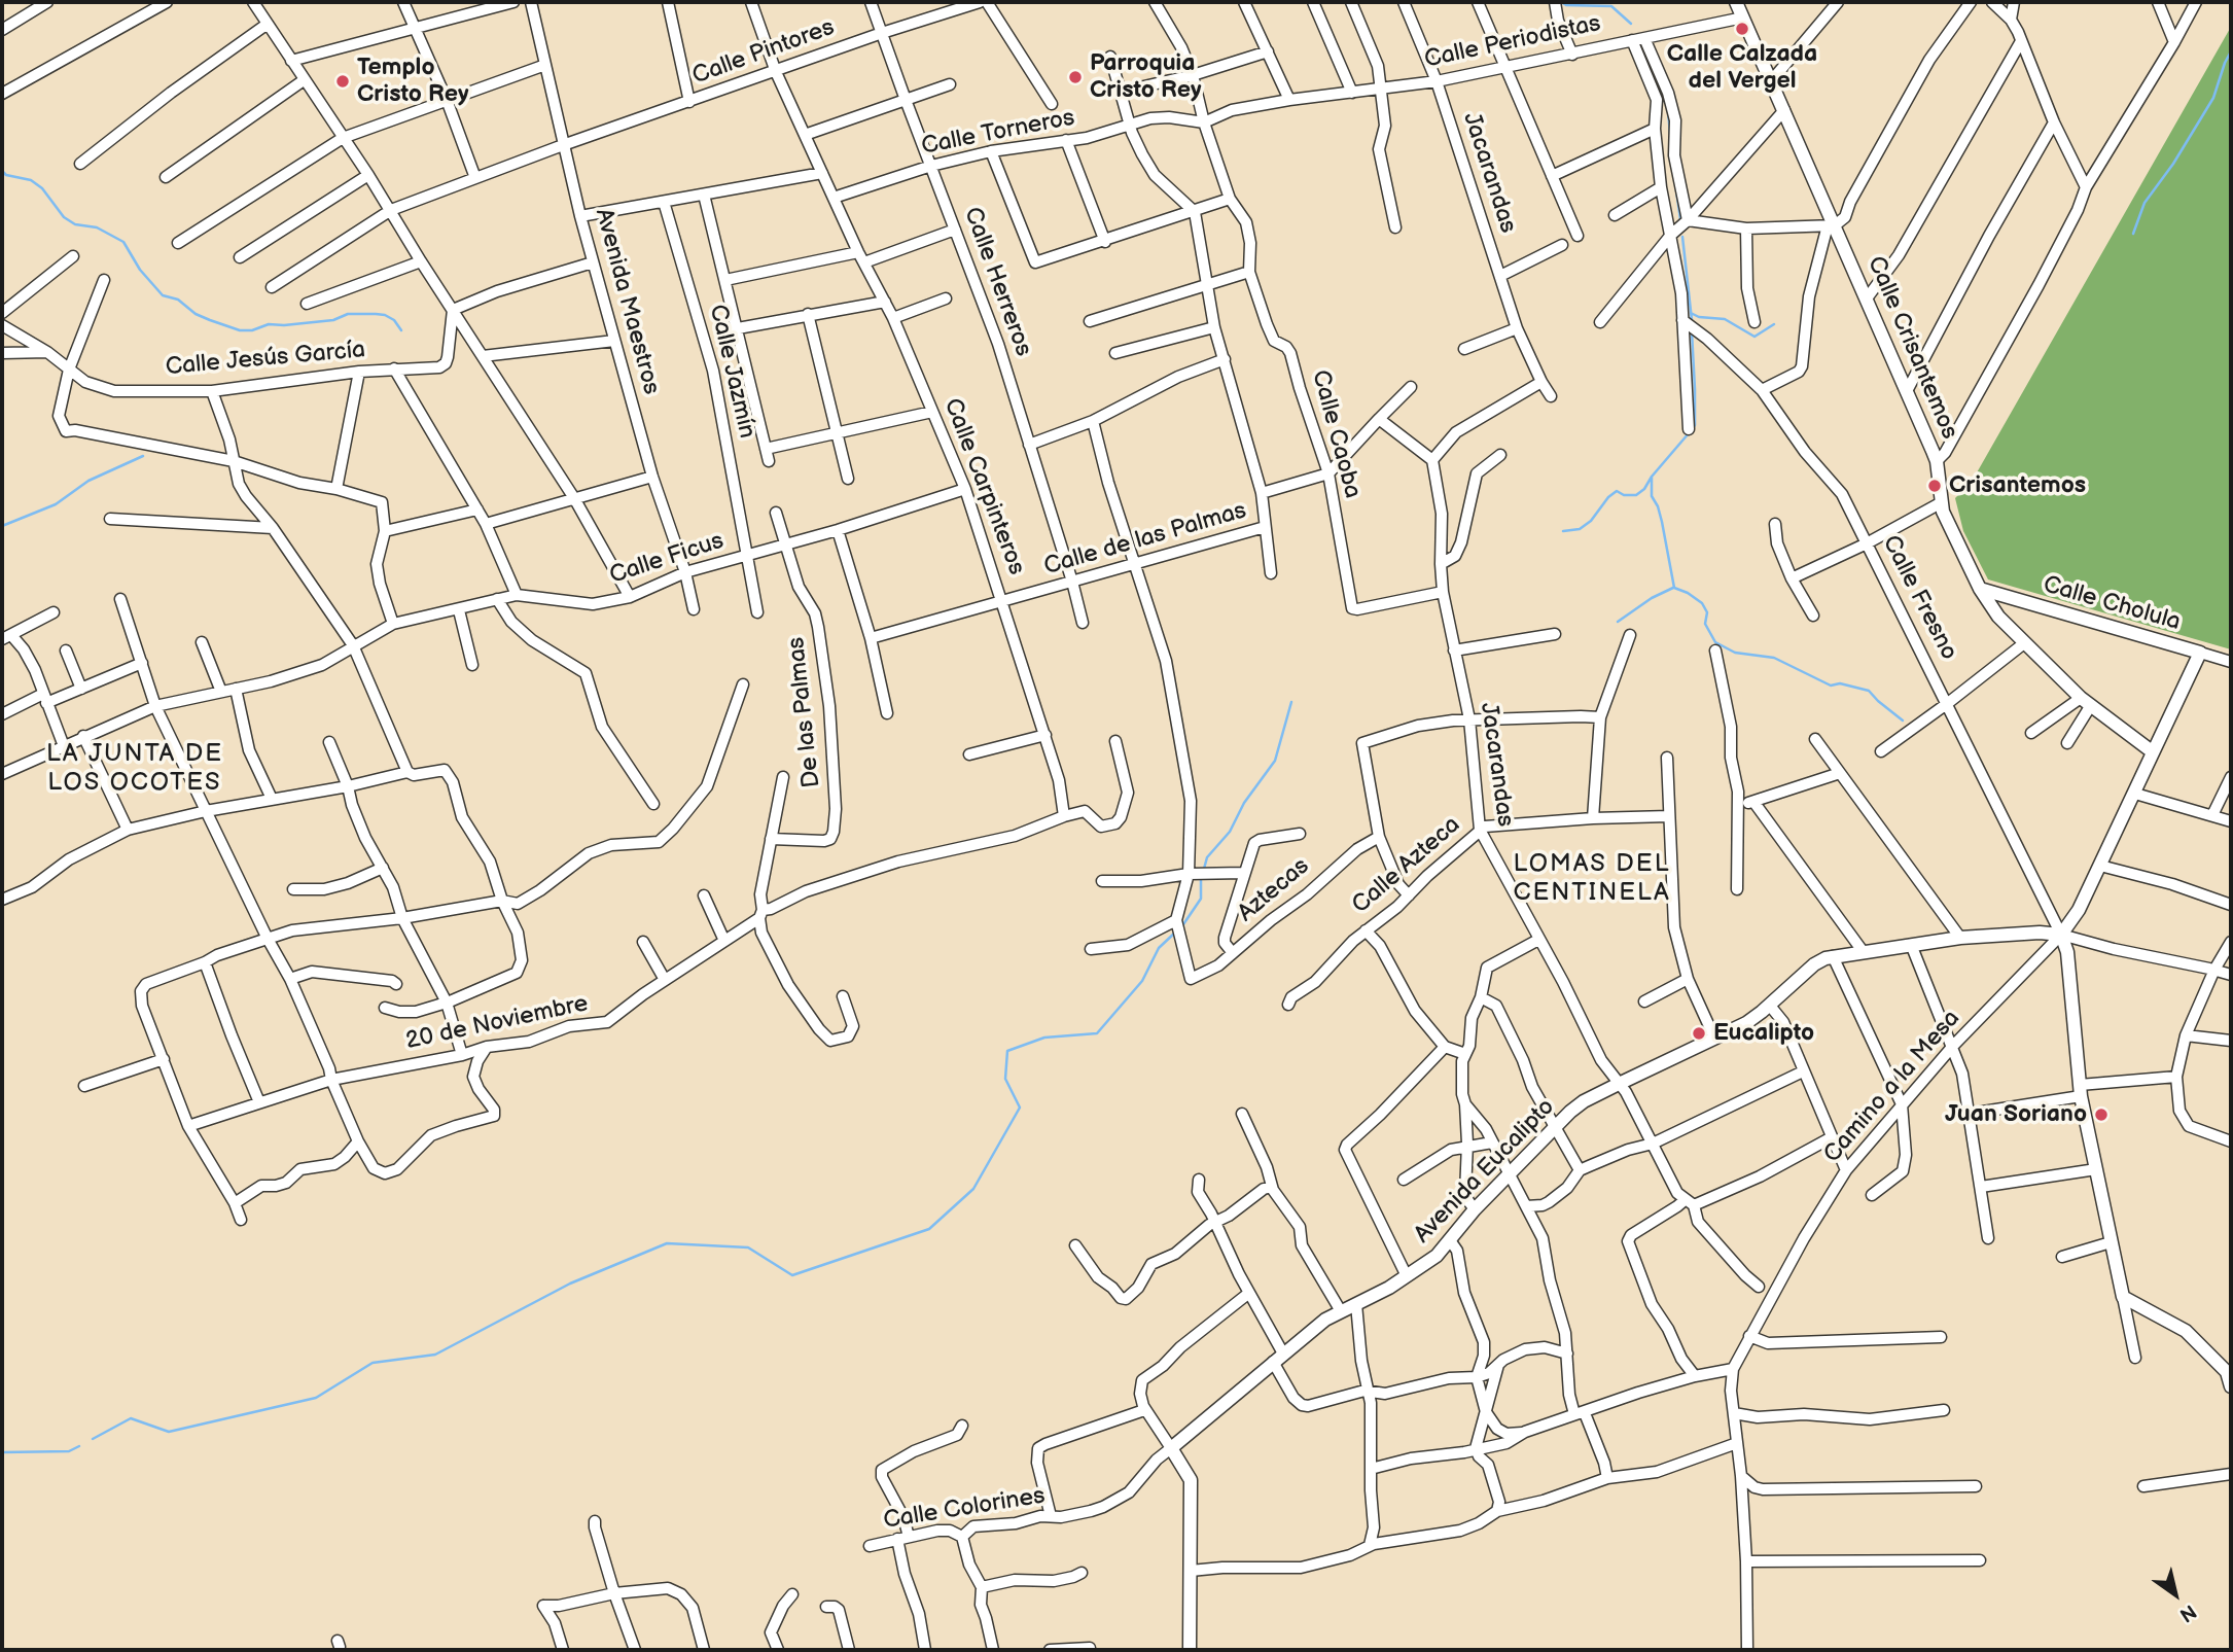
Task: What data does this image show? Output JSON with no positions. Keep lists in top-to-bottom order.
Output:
{
  "streets": {
    "street": [
      "Calle Periodistas",
      "Calle Pintores",
      "Calle Torneros",
      "Jacarandas",
      "Calle Herreros",
      "Avenida Maestros",
      "Calle Crisantemos",
      "Calle Jesús García",
      "Calle Jazmín",
      "Calle Caoba",
      "Calle Carpinteros",
      "Calle de las Palmas",
      "Calle Ficus",
      "Calle Fresno",
      "Calle Cholula",
      "De las Palmas",
      "Calle Azteca",
      "Aztecas",
      "20 de Noviembre",
      "Camino a la Mesa",
      "Avenida Eucalipto",
      "Calle Colorines"
    ]
  },
  "crossings": [
    ["Calle Periodistas", "Calle Torneros"],
    ["Calle Periodistas", "Jacarandas"],
    ["Calle Periodistas", "Calle Crisantemos"],
    ["Calle Pintores", "Calle Herreros"],
    ["Calle Pintores", "Avenida Maestros"],
    ["Calle Pintores", "Calle Carpinteros"],
    ["Calle Torneros", "Calle Herreros"],
    ["Calle Torneros", "Calle Carpinteros"],
    ["Jacarandas", "Calle Caoba"],
    ["Jacarandas", "Calle Azteca"],
    ["Jacarandas", "Avenida Eucalipto"],
    ["Calle Herreros", "Calle de las Palmas"],
    ["Avenida Maestros", "Calle Ficus"],
    ["Calle Crisantemos", "Calle Cholula"],
    ["Calle Crisantemos", "Camino a la Mesa"],
    ["Calle Jazmín", "Calle Ficus"],
    ["Calle Caoba", "Calle de las Palmas"],
    ["Calle Carpinteros", "Calle de las Palmas"],
    ["Calle Carpinteros", "Calle Ficus"],
    ["Calle Carpinteros", "20 de Noviembre"],
    ["Calle Ficus", "De las Palmas"],
    ["Calle Fresno", "Camino a la Mesa"],
    ["Calle Fresno", "Avenida Eucalipto"],
    ["Camino a la Mesa", "Avenida Eucalipto"],
    ["Avenida Eucalipto", "Calle Colorines"]
  ],
  "districts": ["LA JUNTA DE LOS OCOTES", "LOMAS DEL CENTINELA"],
  "places": [
    "Calle Calzada del Vergel",
    "Parroquia Cristo Rey",
    "Templo Cristo Rey",
    "Crisantemos",
    "Eucalipto",
    "Juan Soriano"
  ],
  "north": "bottom right"
}
